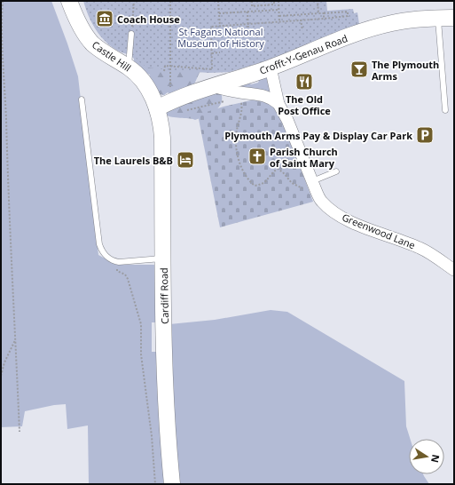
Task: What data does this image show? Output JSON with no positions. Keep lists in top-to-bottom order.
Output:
{
  "streets": {
    "street": [
      "Crofft-Y-Genau Road",
      "Castle Hill",
      "Greenwood Lane",
      "Cardiff Road"
    ]
  },
  "crossings": [
    ["Crofft-Y-Genau Road", "Castle Hill"],
    ["Crofft-Y-Genau Road", "Greenwood Lane"],
    ["Crofft-Y-Genau Road", "Cardiff Road"],
    ["Castle Hill", "Cardiff Road"]
  ],
  "parks": ["St Fagans National Museum of History"],
  "places": {
    "museum": ["Coach House"],
    "bar": ["The Plymouth Arms"],
    "restaurant": ["The Old Post Office"],
    "parking": ["Plymouth Arms Pay & Display Car Park"],
    "church": ["Parish Church of Saint Mary"],
    "hotel": ["The Laurels B&B"]
  },
  "north": "right"
}
